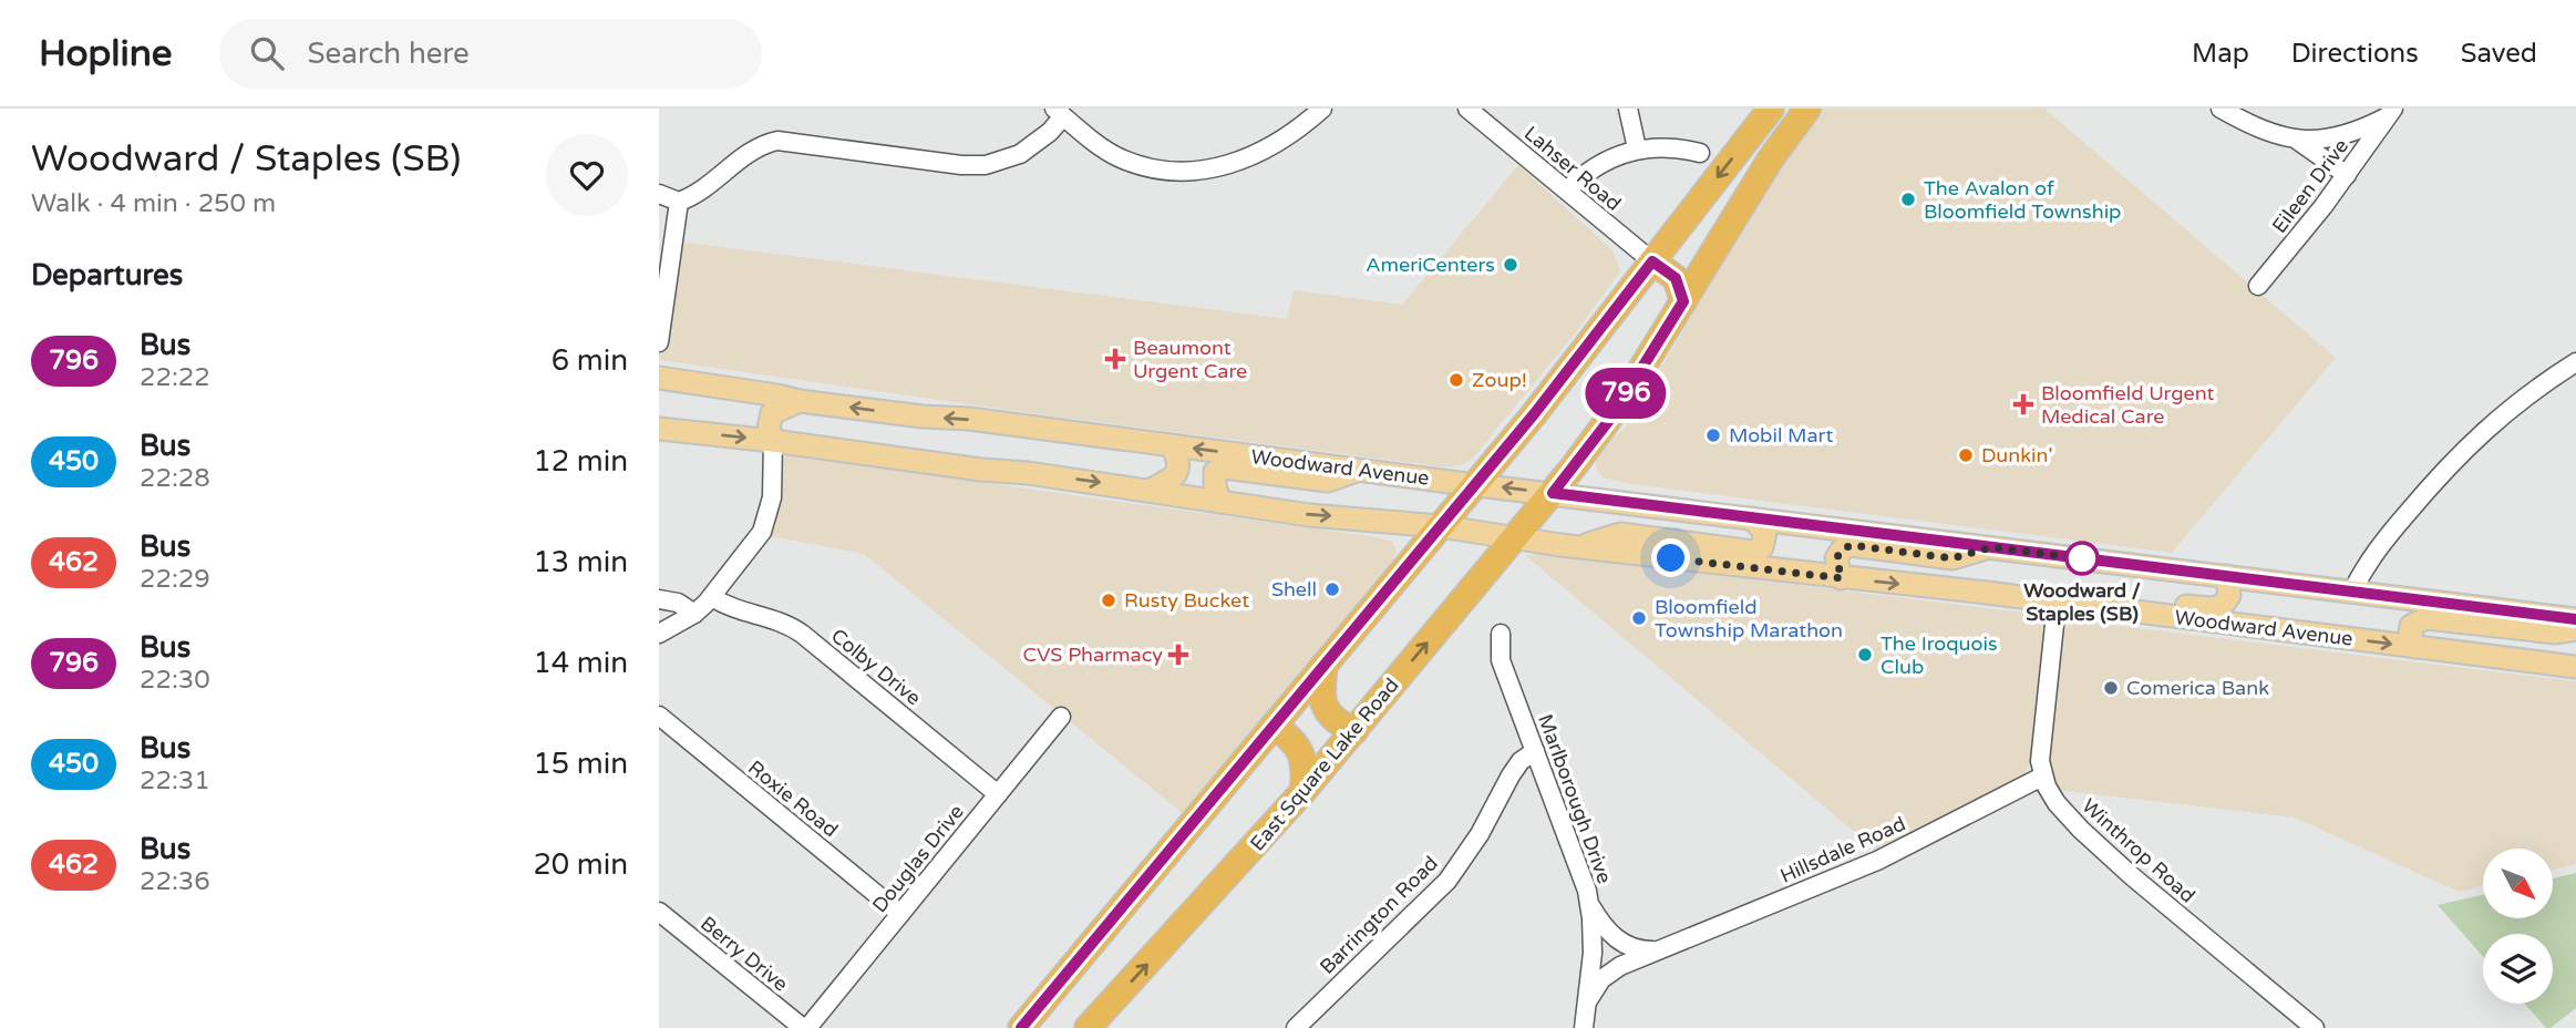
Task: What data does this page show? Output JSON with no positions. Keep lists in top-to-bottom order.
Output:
{
  "streets": {
    "highway": ["East Square Lake Road"],
    "main road": ["Woodward Avenue"],
    "street": [
      "Lahser Road",
      "Eileen Drive",
      "Colby Drive",
      "Roxie Road",
      "Marlborough Drive",
      "Hillsdale Road",
      "Winthrop Road",
      "Douglas Drive",
      "Barrington Road",
      "Berry Drive"
    ]
  },
  "crossings": [
    ["Woodward Avenue", "East Square Lake Road"],
    ["Colby Drive", "Douglas Drive"],
    ["Roxie Road", "Douglas Drive"],
    ["Marlborough Drive", "Hillsdale Road"],
    ["Marlborough Drive", "Barrington Road"],
    ["Hillsdale Road", "Winthrop Road"],
    ["Douglas Drive", "Berry Drive"]
  ],
  "places": {
    "other": [
      "The Avalon of Bloomfield Township",
      "AmeriCenters",
      "Zoup!",
      "Mobil Mart",
      "Dunkin'",
      "Woodward / Staples (SB)",
      "Shell",
      "Rusty Bucket",
      "Bloomfield Township Marathon",
      "The Iroquois Club",
      "Comerica Bank"
    ],
    "health": ["Beaumont Urgent Care", "Bloomfield Urgent Medical Care", "CVS Pharmacy"]
  },
  "lines": ["bus line 796"],
  "north": "bottom right",
  "page": {
    "header": "Hopline",
    "search": "Search here",
    "nav": ["Map", "Directions", "Saved"],
    "heading": [
      ["Woodward / Staples (SB)", "Walk · 4 min · 250 m"],
      "Departures"
    ],
    "on_map": "796",
    "list": [
      {
        "mark": "796",
        "name": "Bus",
        "note": "22:22",
        "value": "6 min"
      },
      {
        "mark": "450",
        "name": "Bus",
        "note": "22:28",
        "value": "12 min"
      },
      {
        "mark": "462",
        "name": "Bus",
        "note": "22:29",
        "value": "13 min"
      },
      {
        "mark": "796",
        "name": "Bus",
        "note": "22:30",
        "value": "14 min"
      },
      {
        "mark": "450",
        "name": "Bus",
        "note": "22:31",
        "value": "15 min"
      },
      {
        "mark": "462",
        "name": "Bus",
        "note": "22:36",
        "value": "20 min"
      }
    ]
  }
}
